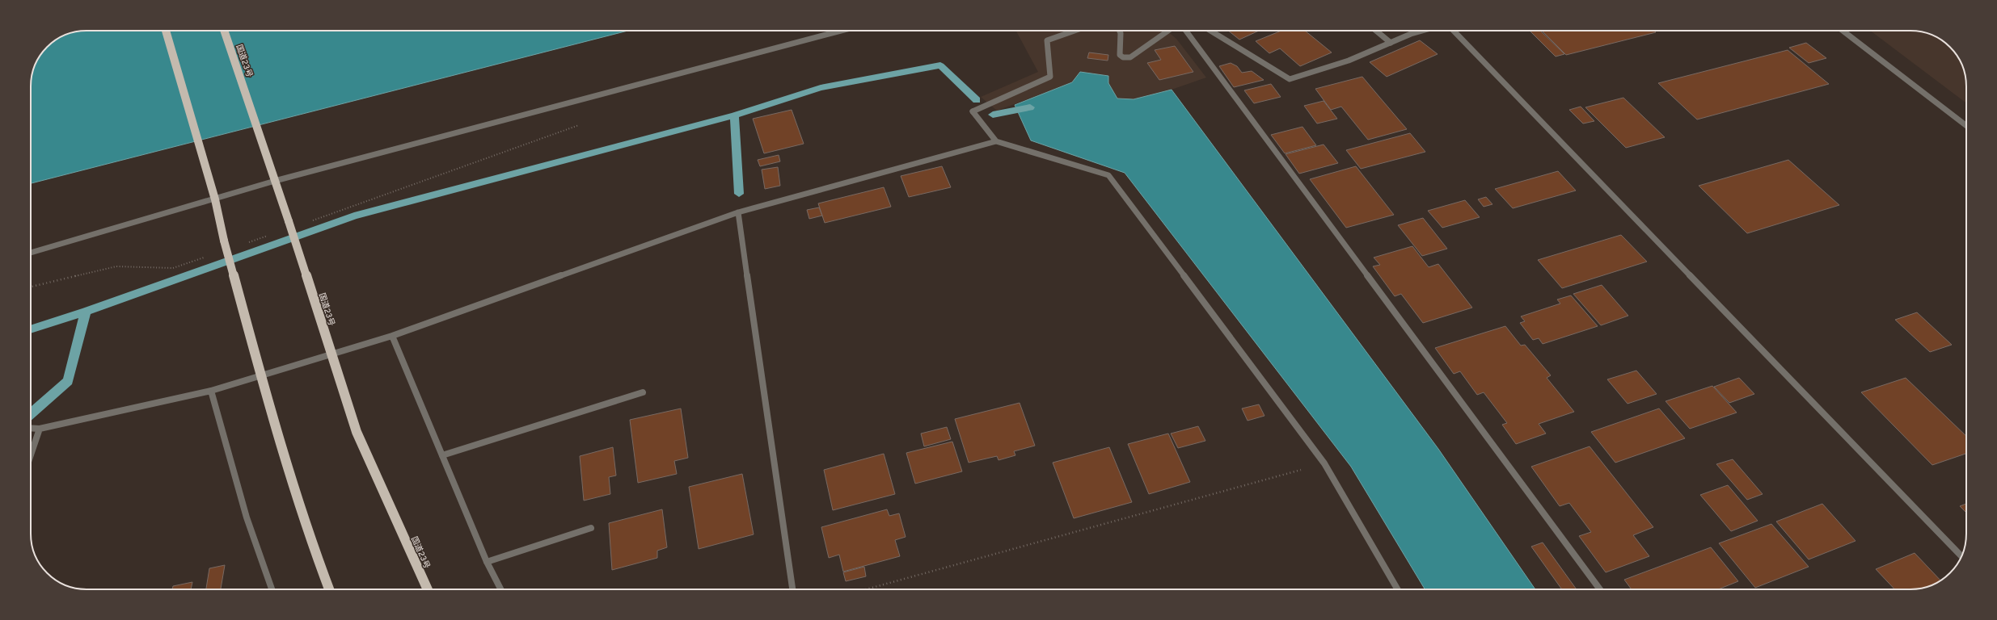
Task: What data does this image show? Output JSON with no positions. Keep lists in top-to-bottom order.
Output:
{
  "streets": {
    "highway": ["国道23号"]
  }
}
